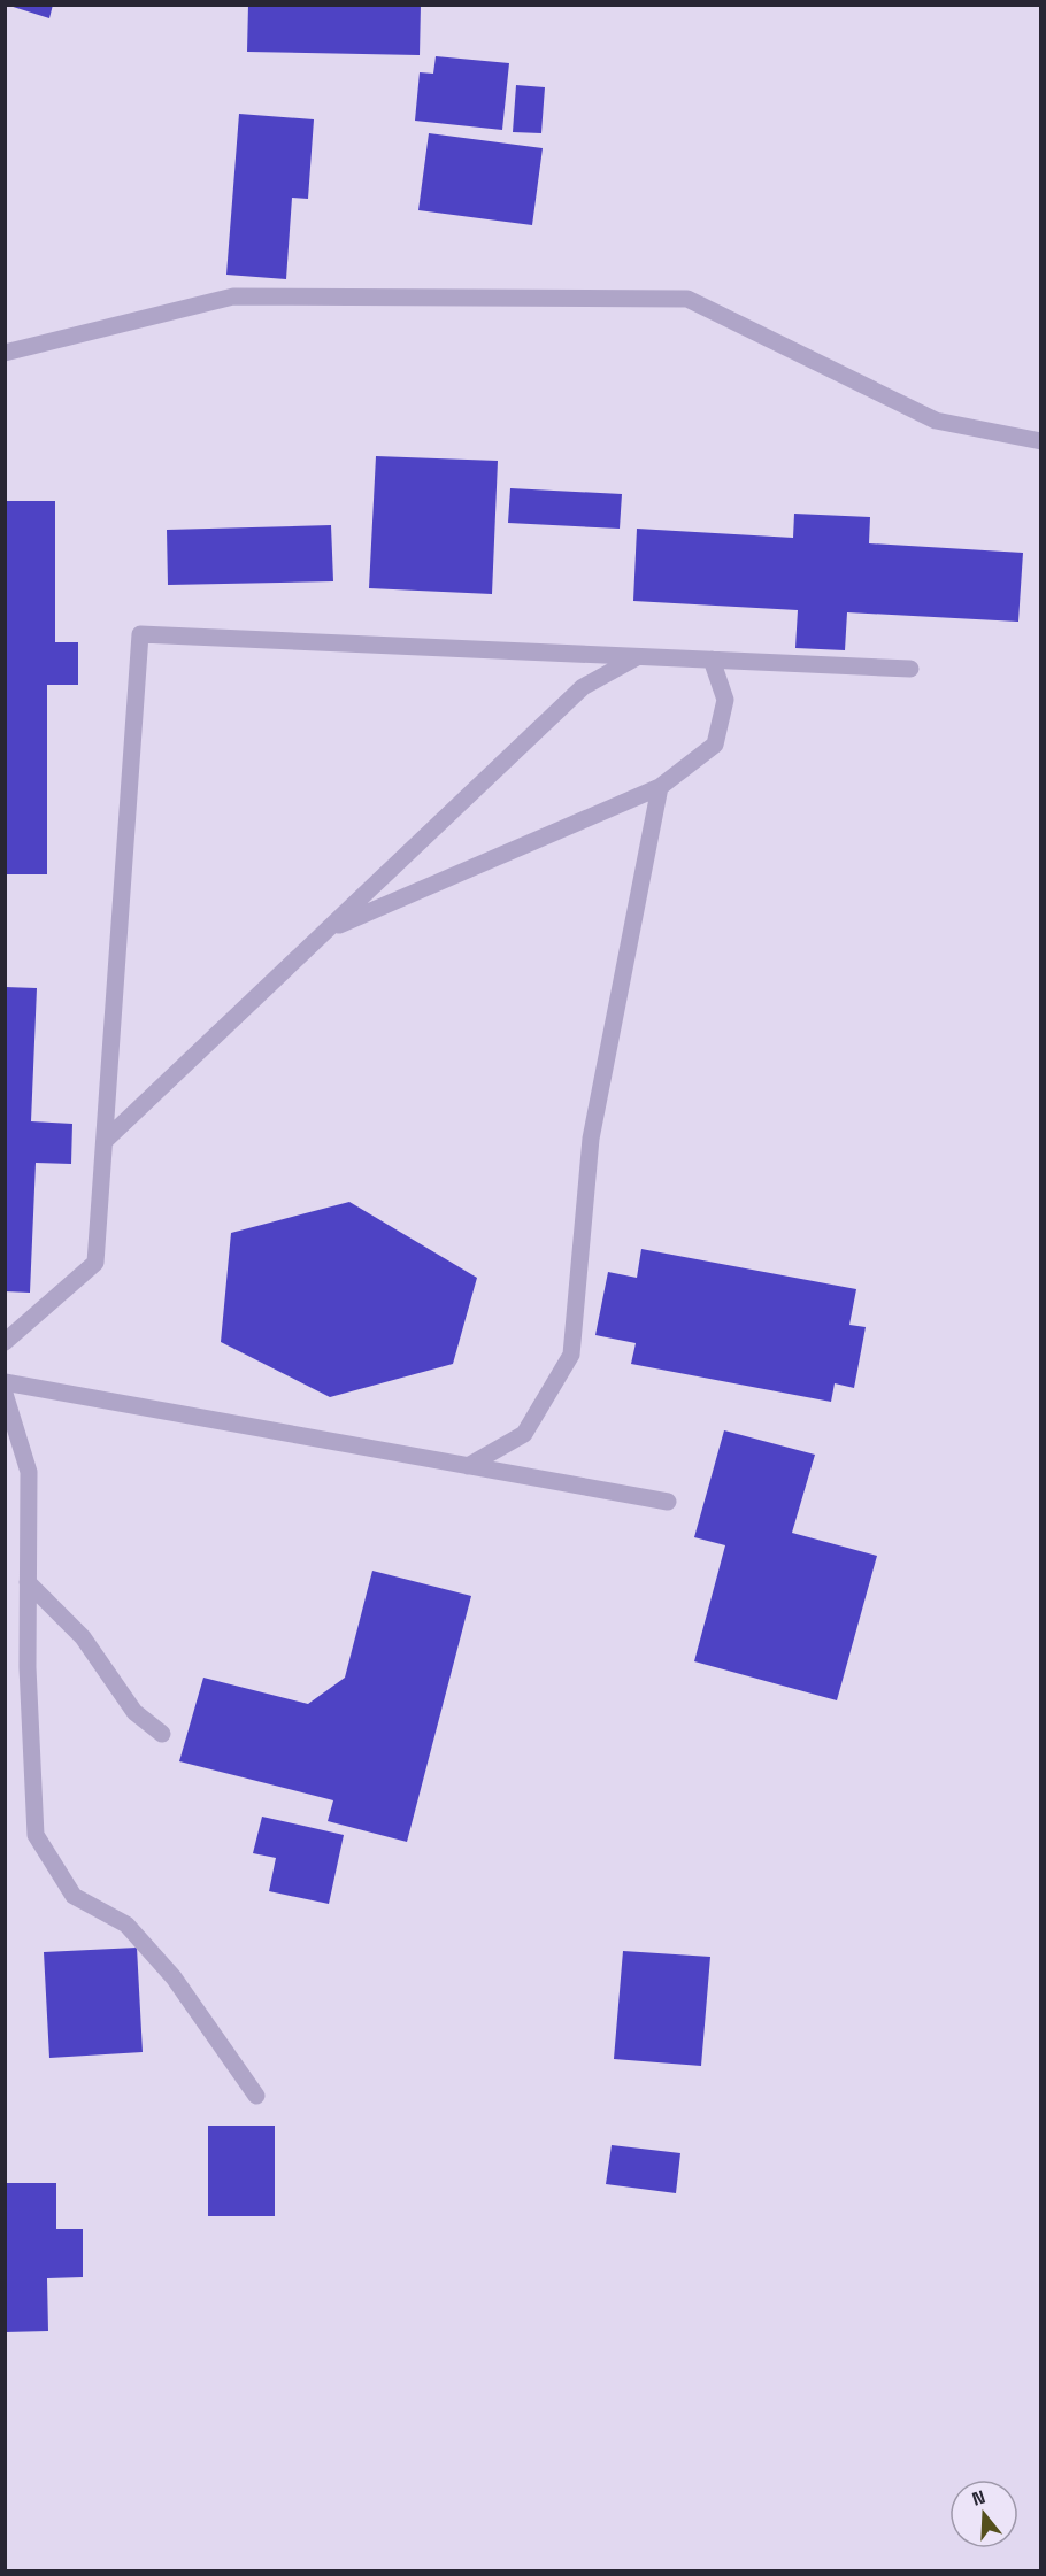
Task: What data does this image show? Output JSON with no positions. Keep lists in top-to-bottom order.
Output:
{
  "north": "top"
}
